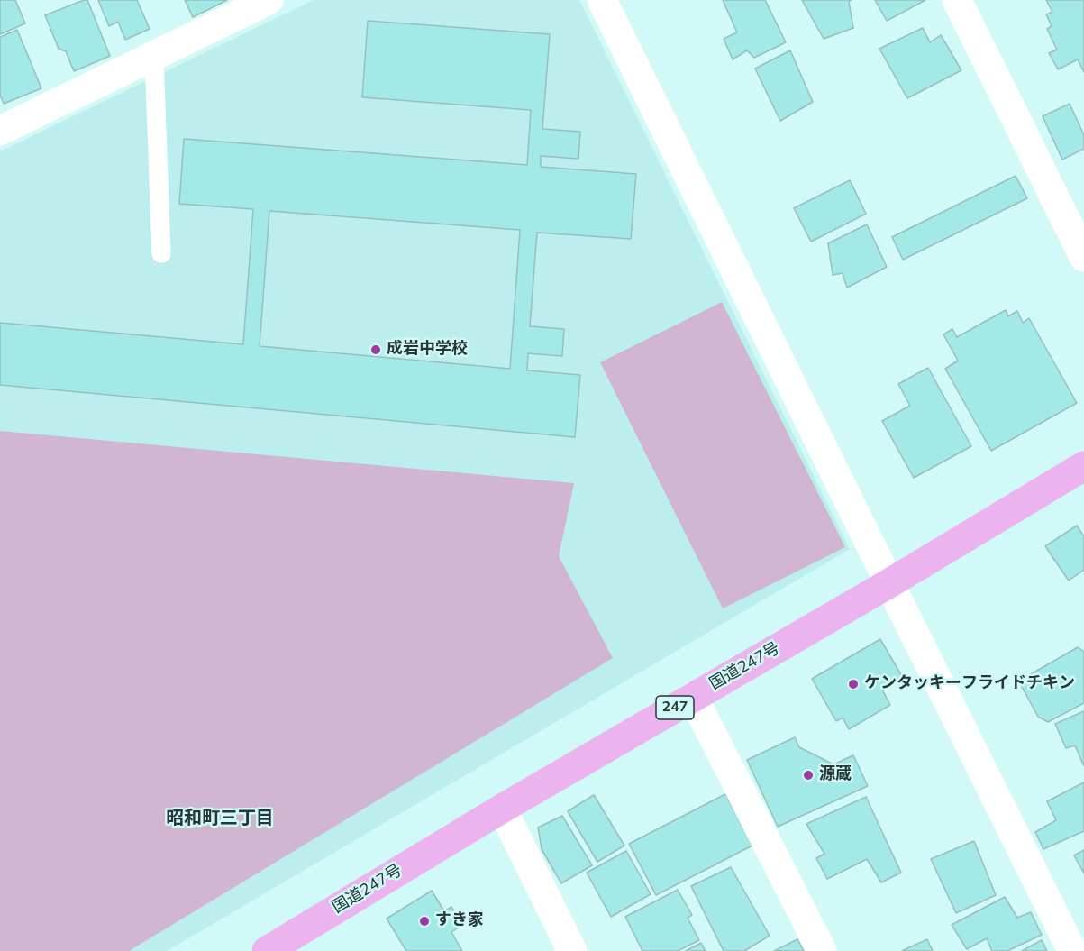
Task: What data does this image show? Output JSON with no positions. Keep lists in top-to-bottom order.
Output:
{
  "streets": {
    "highway": ["国道247号", "247"]
  },
  "districts": ["昭和町三丁目"],
  "places": [
    "成岩中学校",
    "ケンタッキーフライドチキン",
    "源蔵",
    "すき家"
  ]
}
